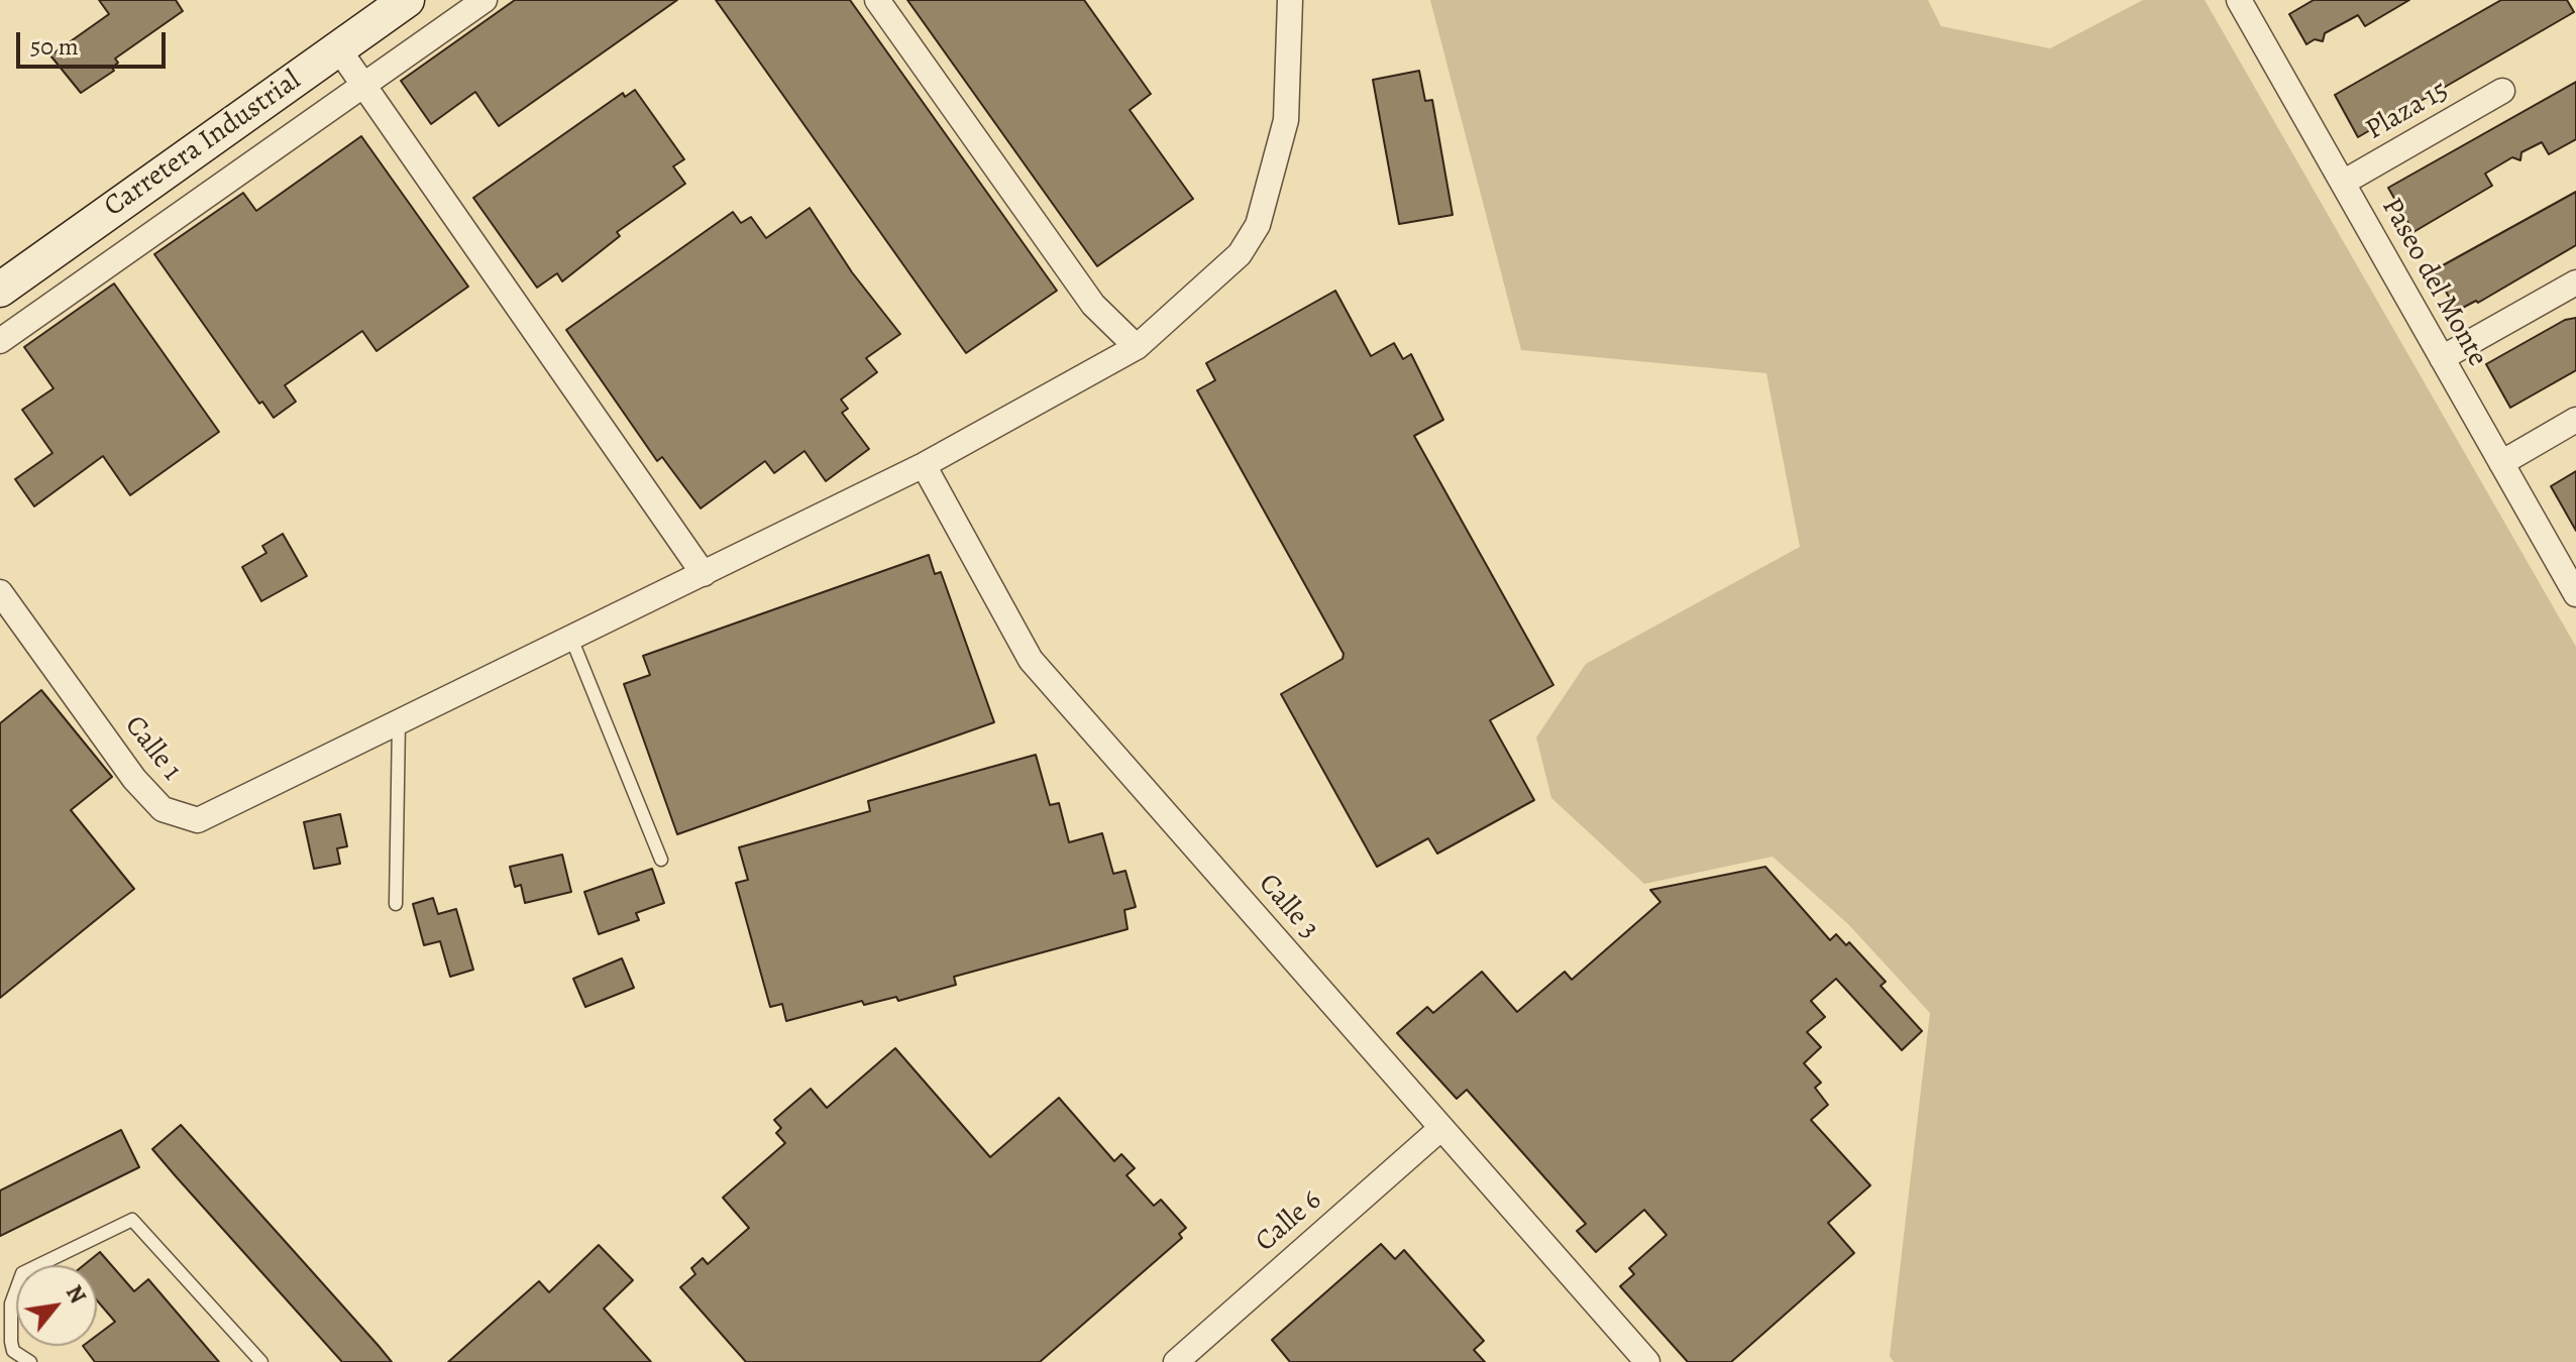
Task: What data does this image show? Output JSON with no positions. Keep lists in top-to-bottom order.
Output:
{
  "streets": {
    "street": [
      "Plaza 15",
      "Carretera Industrial",
      "Paseo del Monte",
      "Calle 1",
      "Calle 3",
      "Calle 6"
    ]
  },
  "crossings": [
    ["Plaza 15", "Paseo del Monte"],
    ["Calle 1", "Calle 3"],
    ["Calle 3", "Calle 6"]
  ],
  "scale_bar": "50 m",
  "north": "top right"
}
